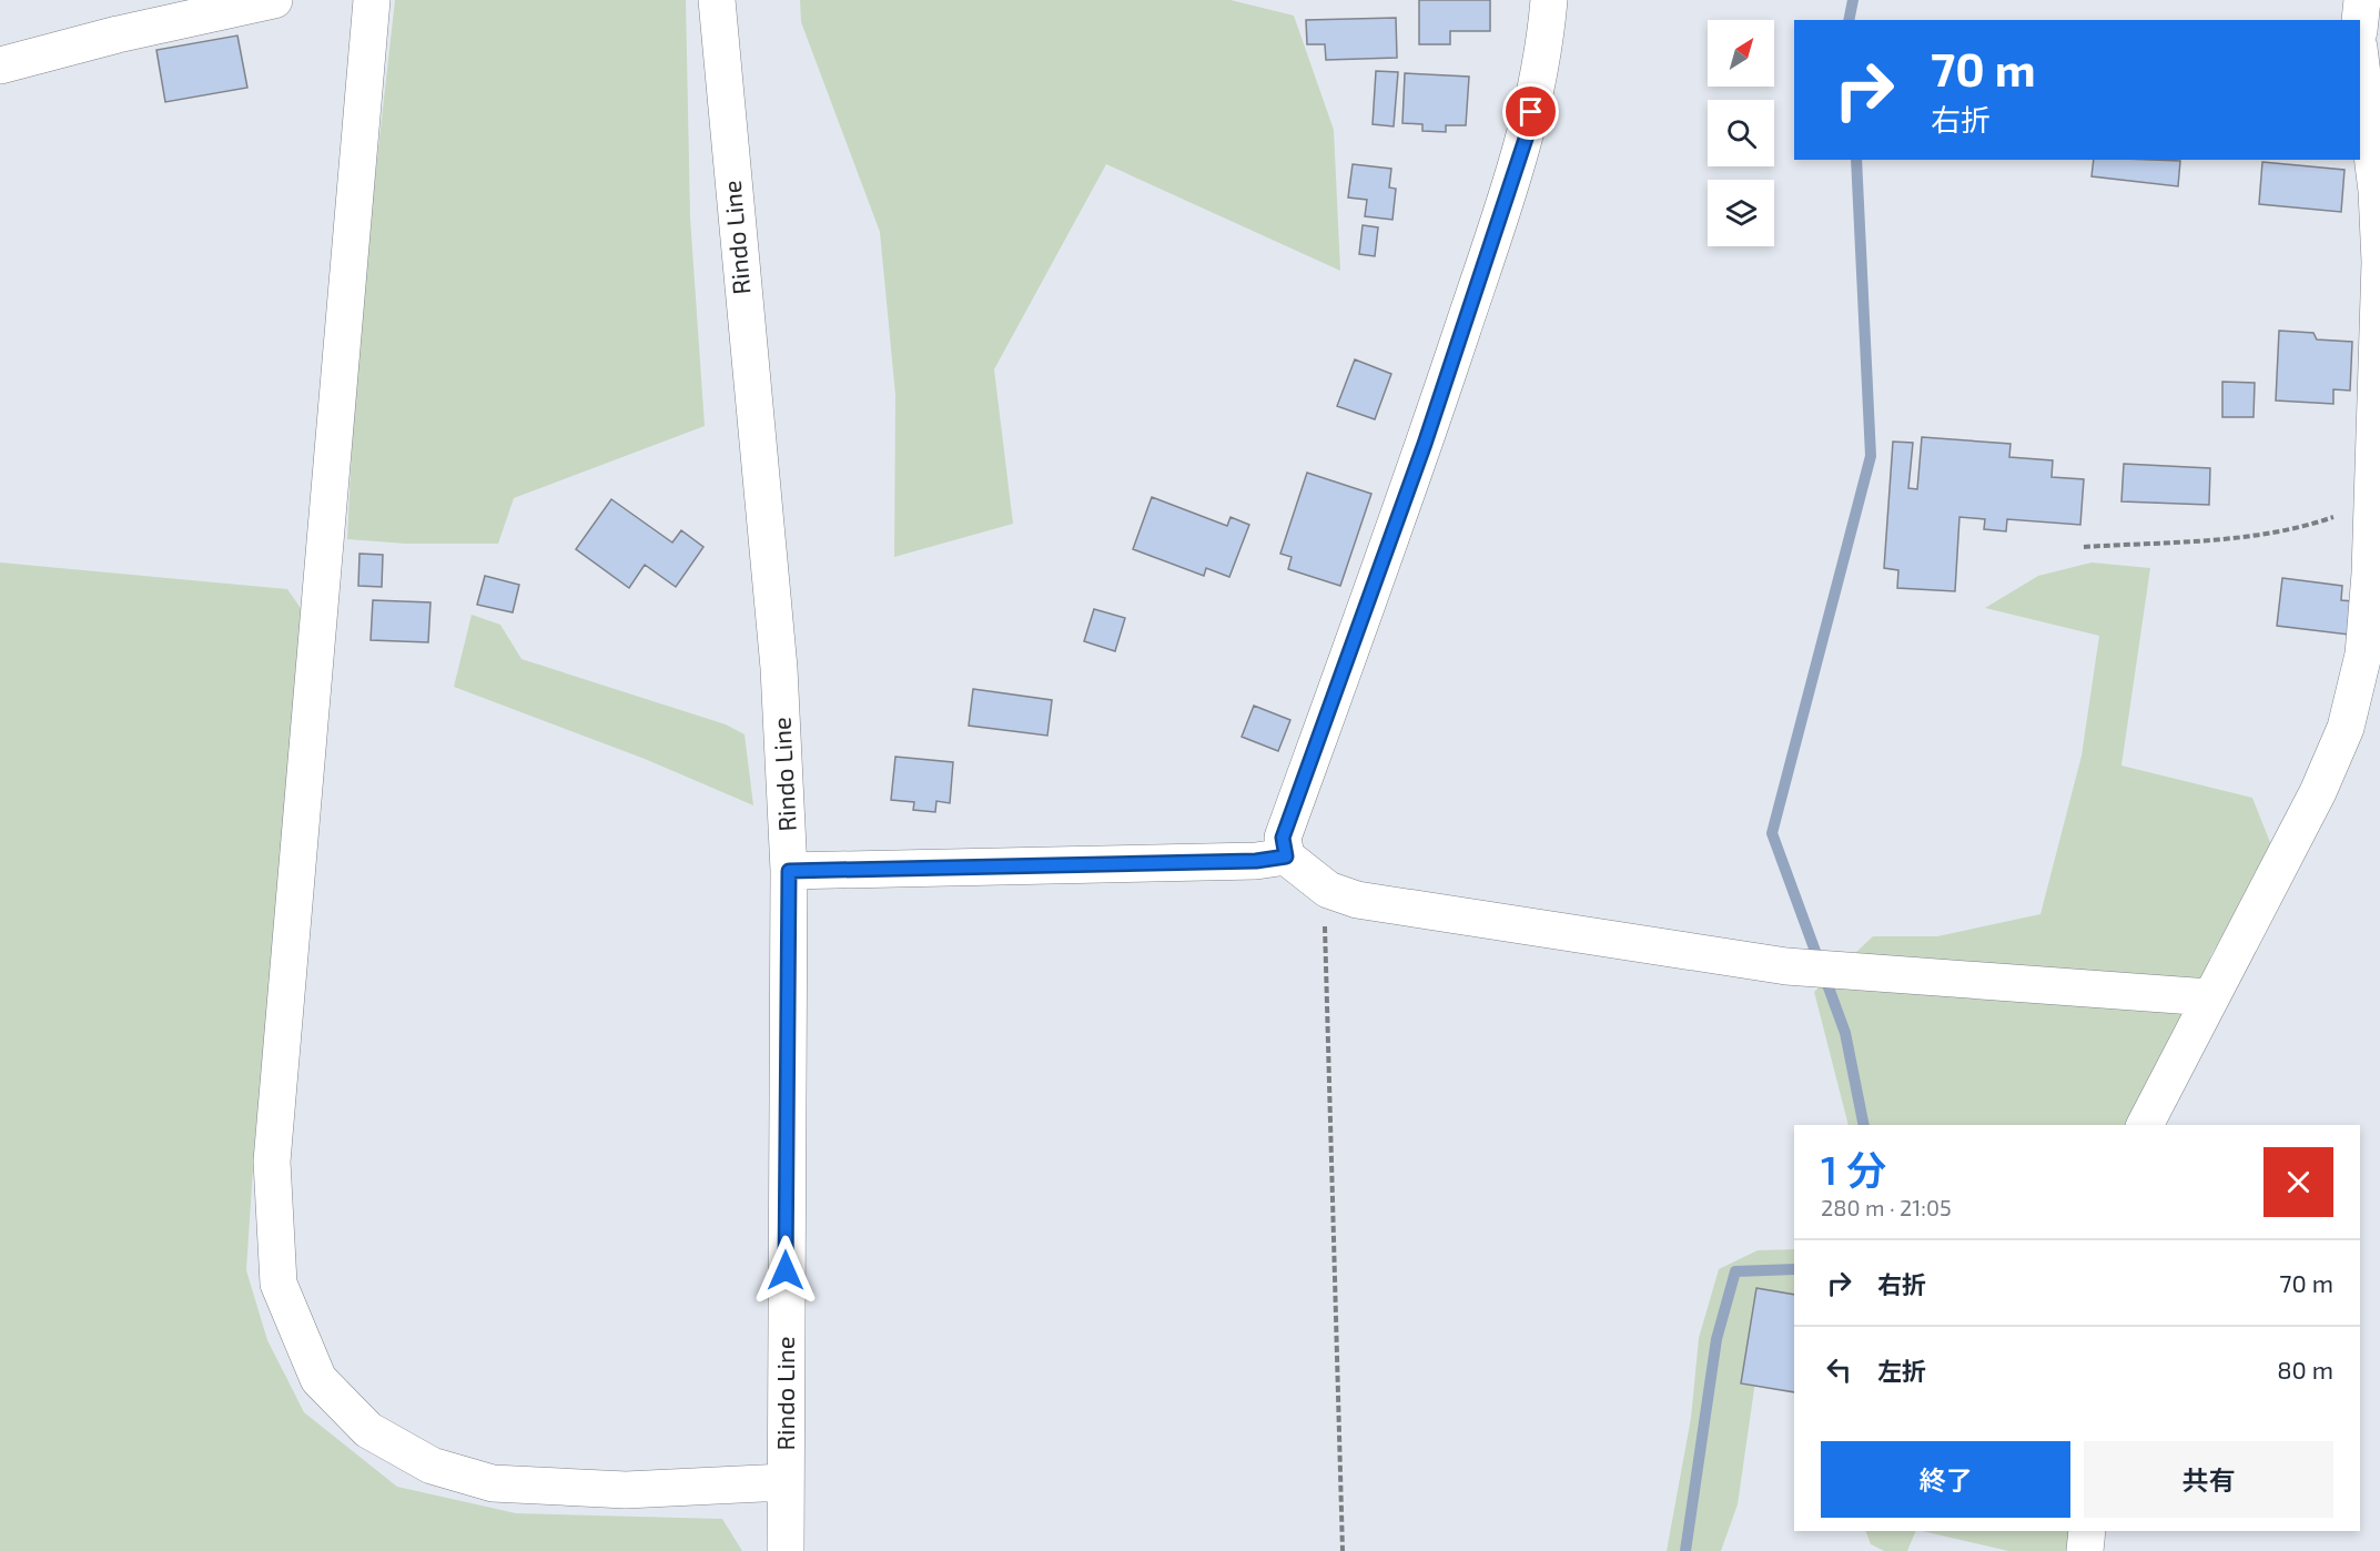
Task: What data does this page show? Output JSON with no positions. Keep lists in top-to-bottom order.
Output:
{
  "streets": {
    "street": ["Rindo Line"]
  },
  "north": "top right",
  "page": {
    "turn": ["70 m", "右折"],
    "heading": ["1 分", "280 m · 21:05"],
    "list": [
      {
        "name": "右折",
        "value": "70 m"
      },
      {
        "name": "左折",
        "value": "80 m"
      }
    ],
    "buttons": ["終了", "共有"]
  }
}
